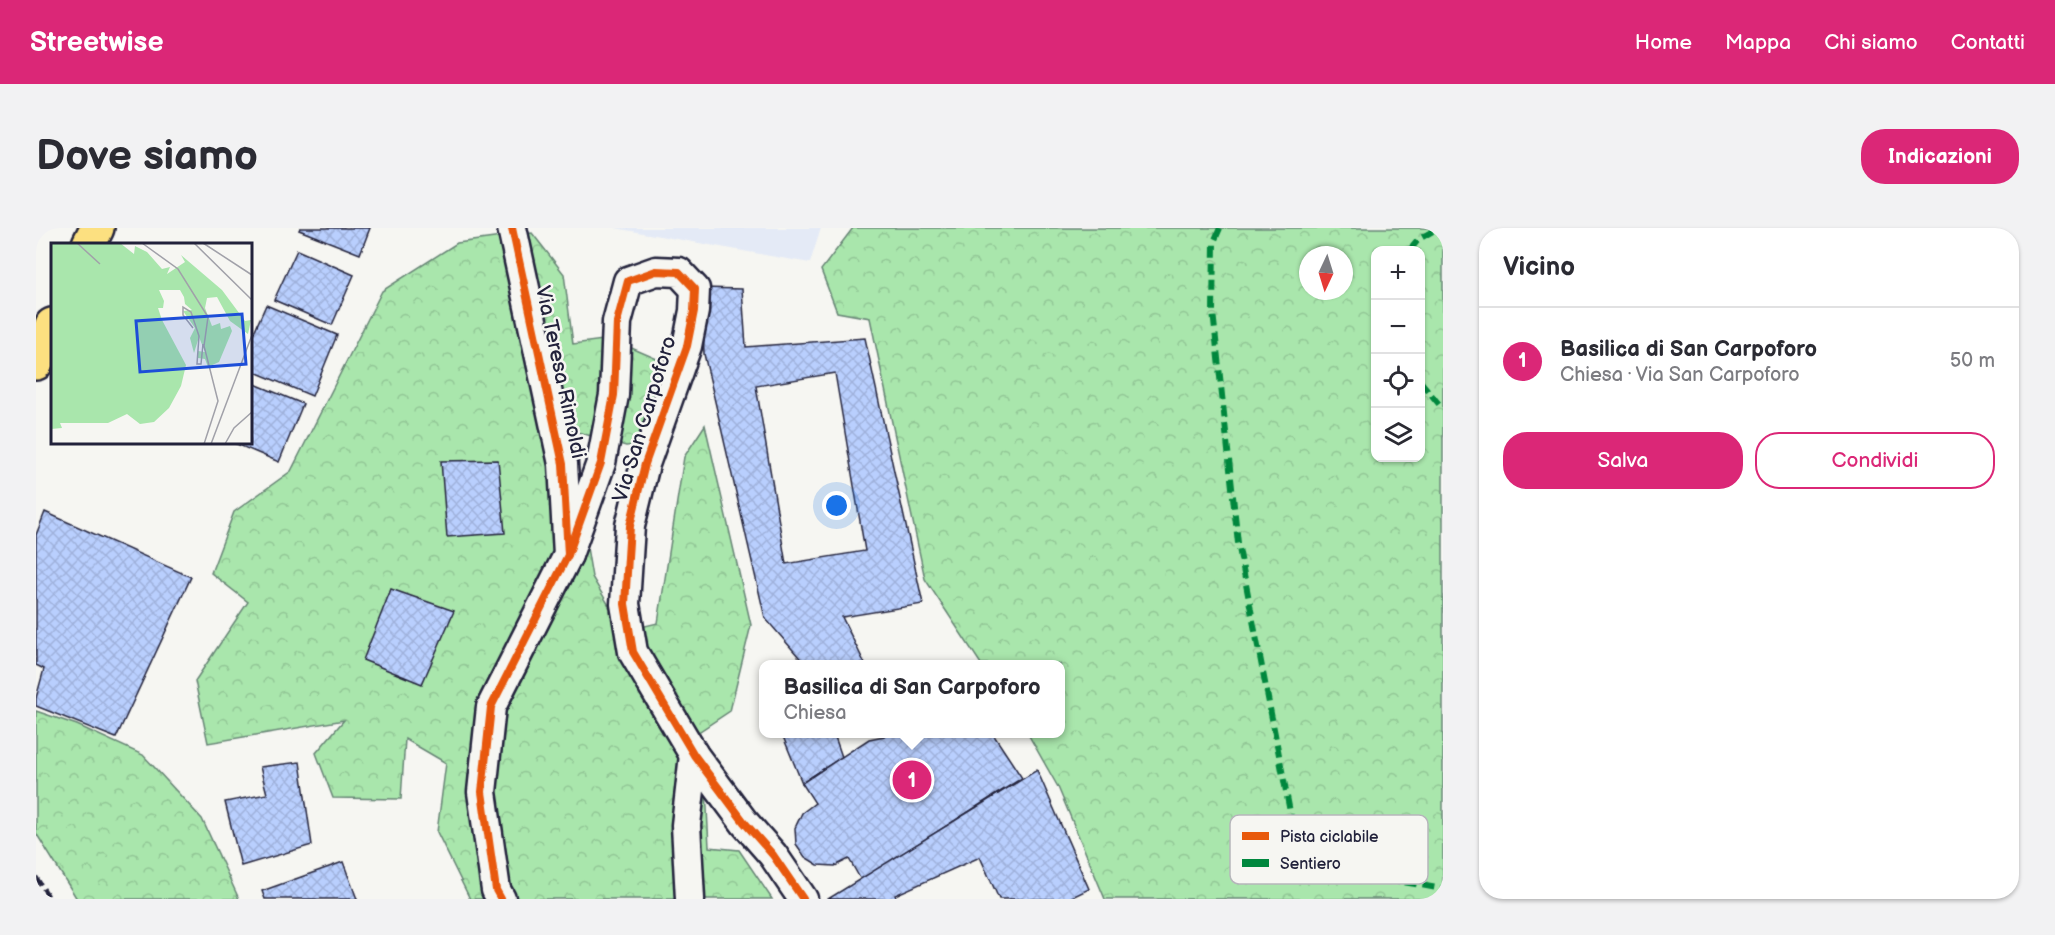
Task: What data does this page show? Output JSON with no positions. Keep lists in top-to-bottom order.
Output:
{
  "streets": {
    "street": ["Via Teresa Rimoldi", "Via San Carpoforo"]
  },
  "crossings": [
    ["Via Teresa Rimoldi", "Via San Carpoforo"]
  ],
  "legend": ["Pista ciclabile", "Sentiero"],
  "north": "bottom",
  "page": {
    "header": "Streetwise",
    "nav": [
      "Home",
      "Mappa",
      "Chi siamo",
      "Contatti"
    ],
    "buttons": [
      "Indicazioni",
      ["Salva", "Condividi"]
    ],
    "title": "Dove siamo",
    "heading": "Vicino",
    "map_buttons": ["+", "−"],
    "list": [
      {
        "mark": "1",
        "name": "Basilica di San Carpoforo",
        "note": "Chiesa · Via San Carpoforo",
        "value": "50 m"
      }
    ],
    "popup": ["Basilica di San Carpoforo", "Chiesa"],
    "pins": "1"
  }
}
